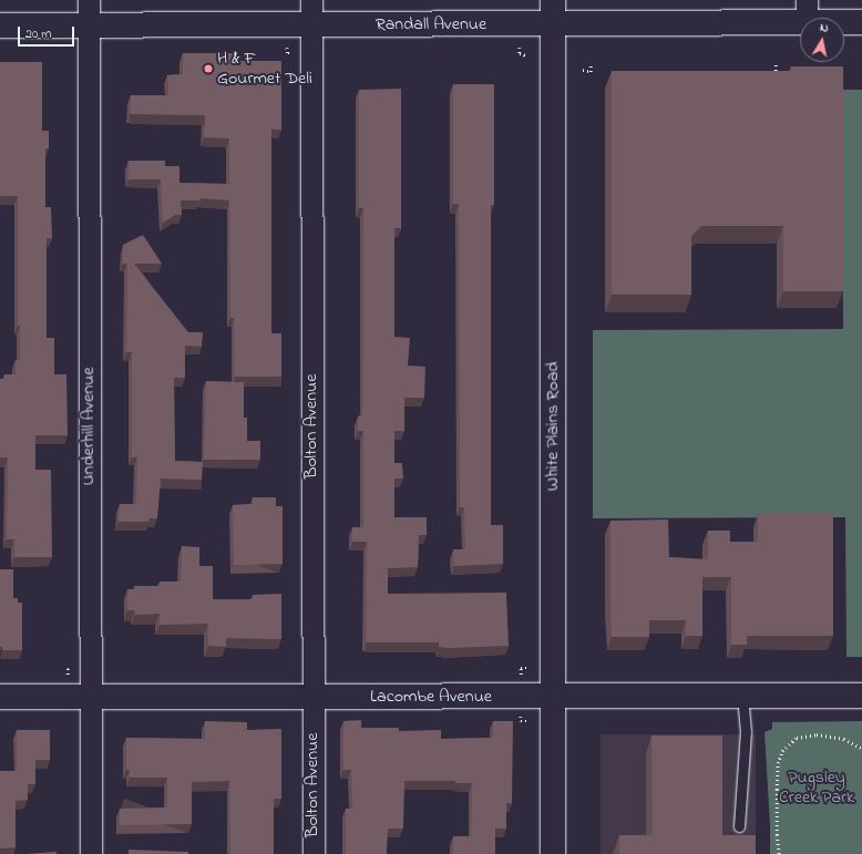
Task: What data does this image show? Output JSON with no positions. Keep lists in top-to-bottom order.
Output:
{
  "streets": {
    "main road": ["Randall Avenue", "White Plains Road", "Lacombe Avenue"],
    "street": ["Underhill Avenue", "Bolton Avenue"]
  },
  "crossings": [
    ["Randall Avenue", "Underhill Avenue"],
    ["Randall Avenue", "Bolton Avenue"],
    ["Randall Avenue", "White Plains Road"],
    ["Underhill Avenue", "Lacombe Avenue"],
    ["Bolton Avenue", "Lacombe Avenue"],
    ["White Plains Road", "Lacombe Avenue"]
  ],
  "parks": ["Pugsley Creek Park"],
  "places": ["H & F Gourmet Deli"],
  "scale_bar": "20 m",
  "north": "top"
}
